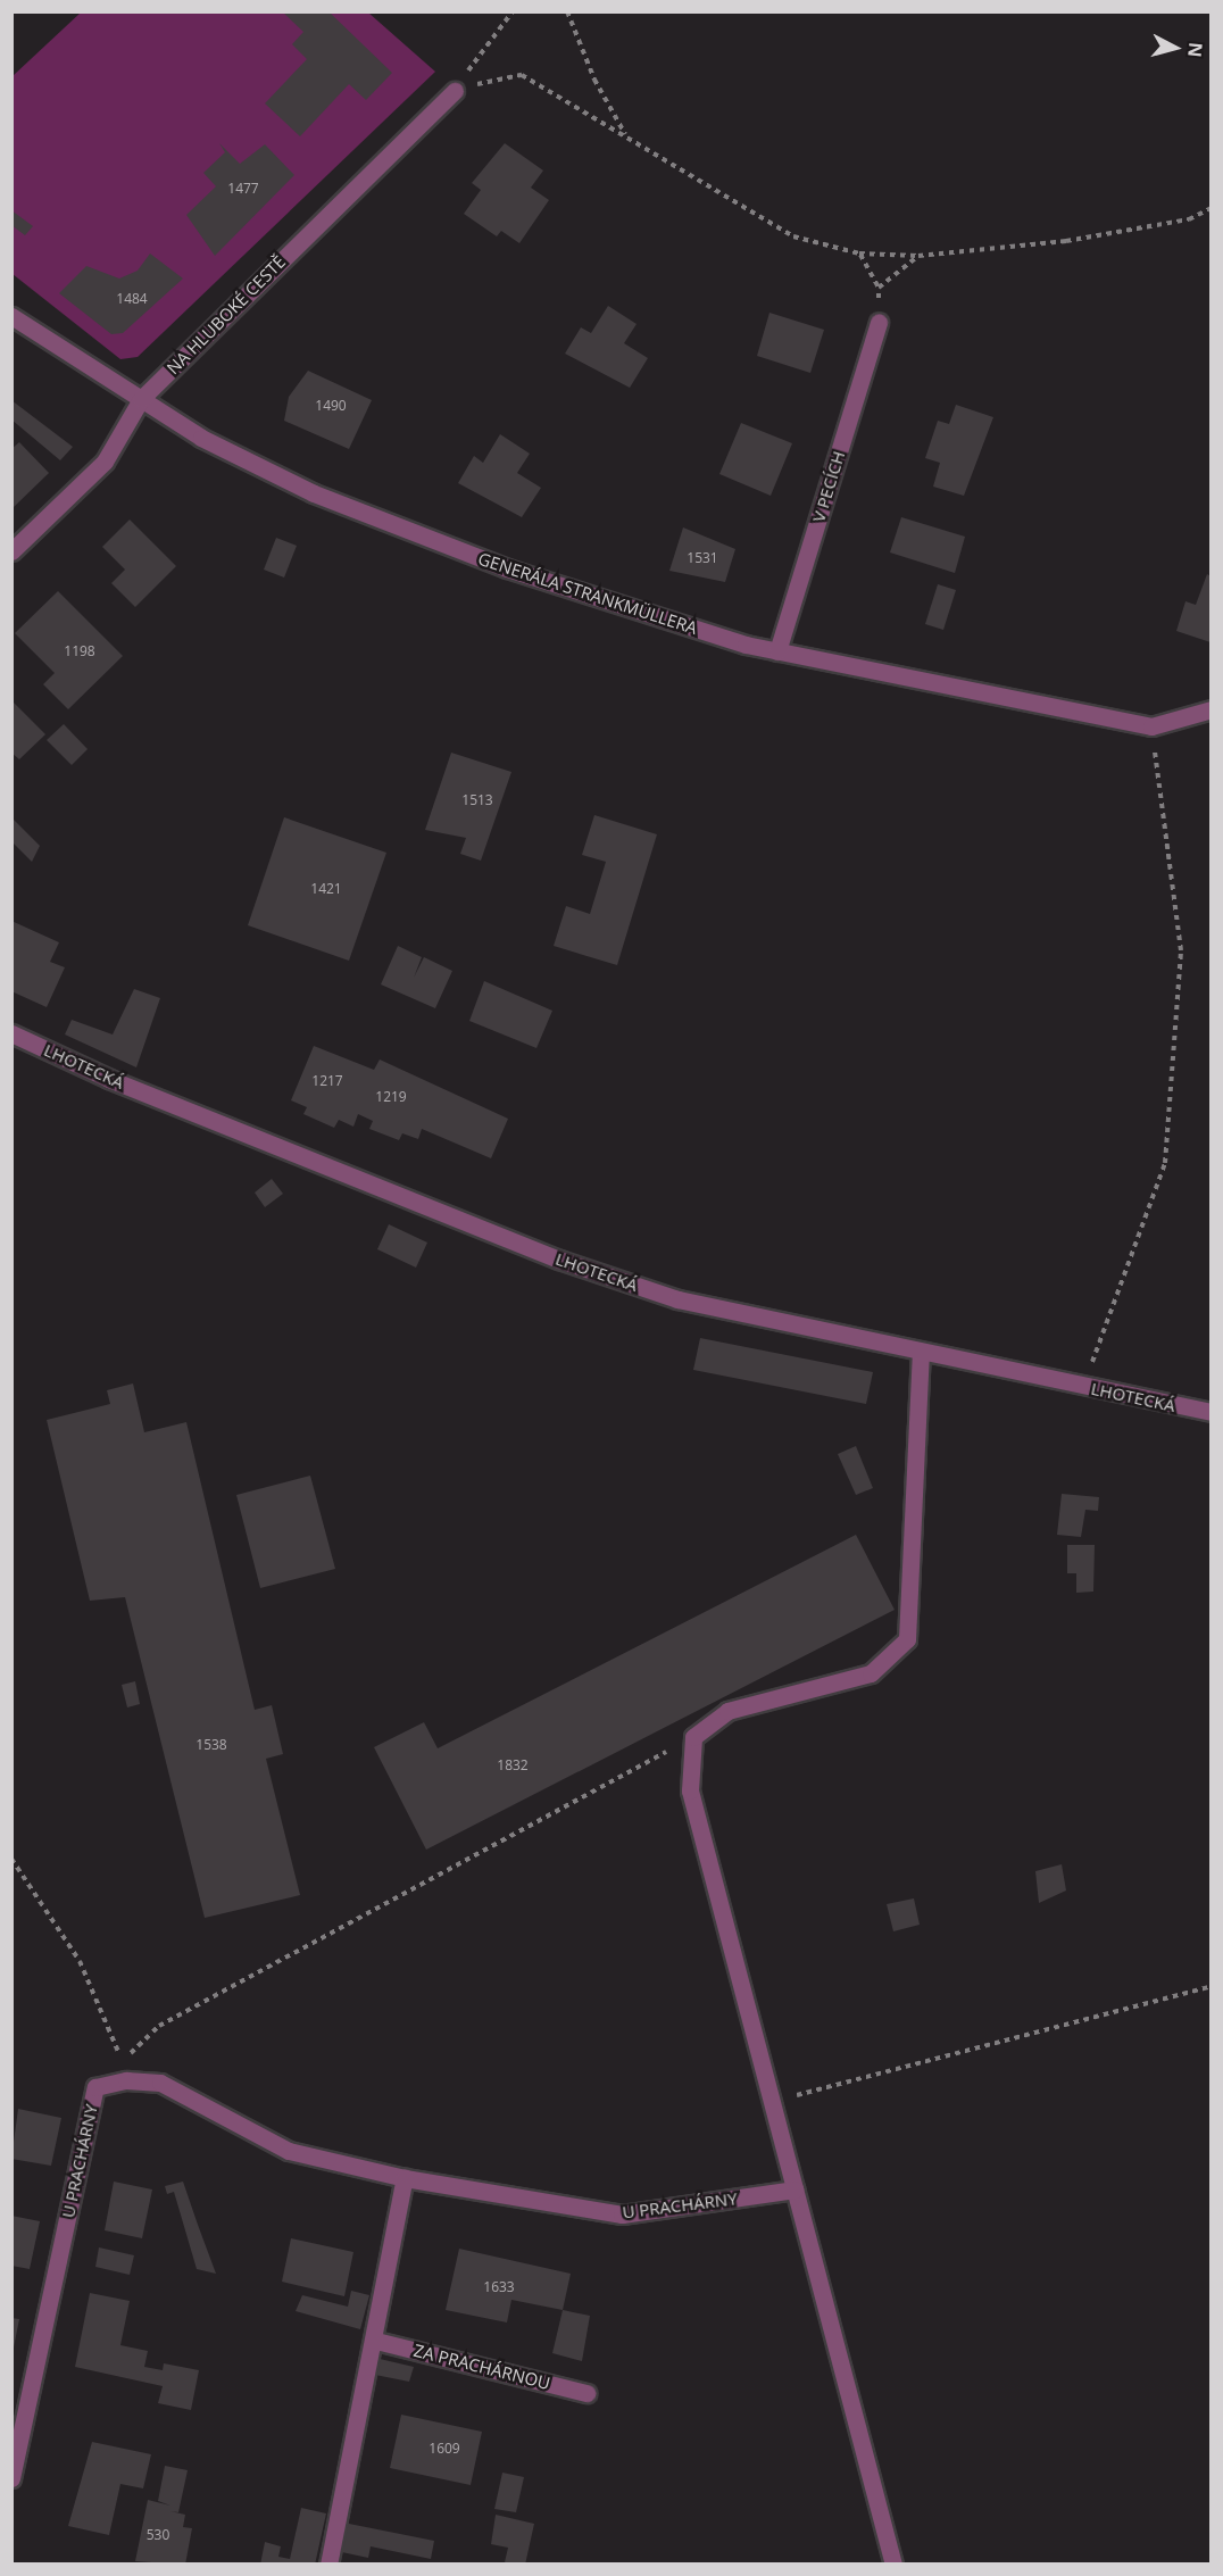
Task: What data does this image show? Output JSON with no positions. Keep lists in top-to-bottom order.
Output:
{
  "streets": {
    "street": [
      "NA HLUBOKÉ CESTĚ",
      "V PECÍCH",
      "GENERÁLA STRANKMÜLLERA",
      "LHOTECKÁ",
      "U PRACHÁRNY",
      "ZA PRACHÁRNOU"
    ]
  },
  "crossings": [
    ["NA HLUBOKÉ CESTĚ", "GENERÁLA STRANKMÜLLERA"],
    ["V PECÍCH", "GENERÁLA STRANKMÜLLERA"]
  ],
  "house_numbers": [
    "1477",
    "1484",
    "1490",
    "1531",
    "1198",
    "1513",
    "1421",
    "1217",
    "1219",
    "1538",
    "1832",
    "1633",
    "1609",
    "530"
  ],
  "north": "right"
}
